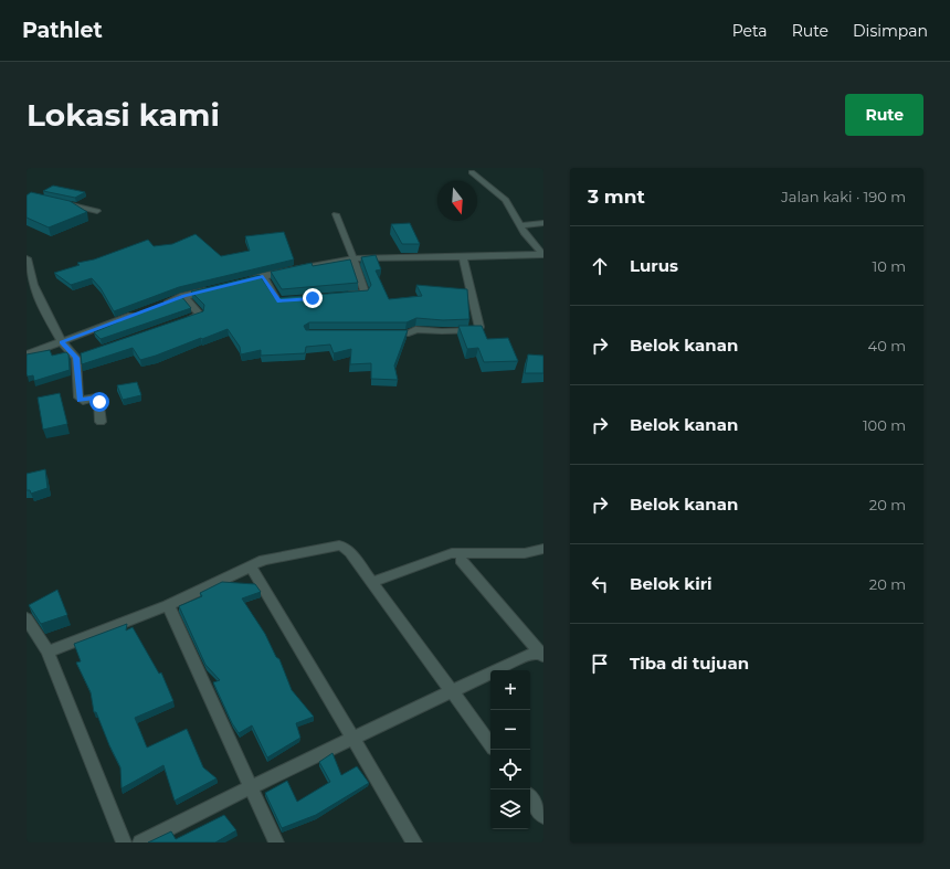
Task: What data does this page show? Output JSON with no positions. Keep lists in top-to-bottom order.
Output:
{
  "north": "bottom",
  "page": {
    "header": "Pathlet",
    "nav": ["Peta", "Rute", "Disimpan"],
    "buttons": "Rute",
    "title": "Lokasi kami",
    "heading": ["3 mnt", "Jalan kaki · 190 m"],
    "list": [
      ["Lurus", "10 m"],
      ["Belok kanan", "40 m"],
      ["Belok kanan", "100 m"],
      ["Belok kanan", "20 m"],
      ["Belok kiri", "20 m"],
      "Tiba di tujuan"
    ],
    "map_buttons": ["+", "−"]
  }
}
